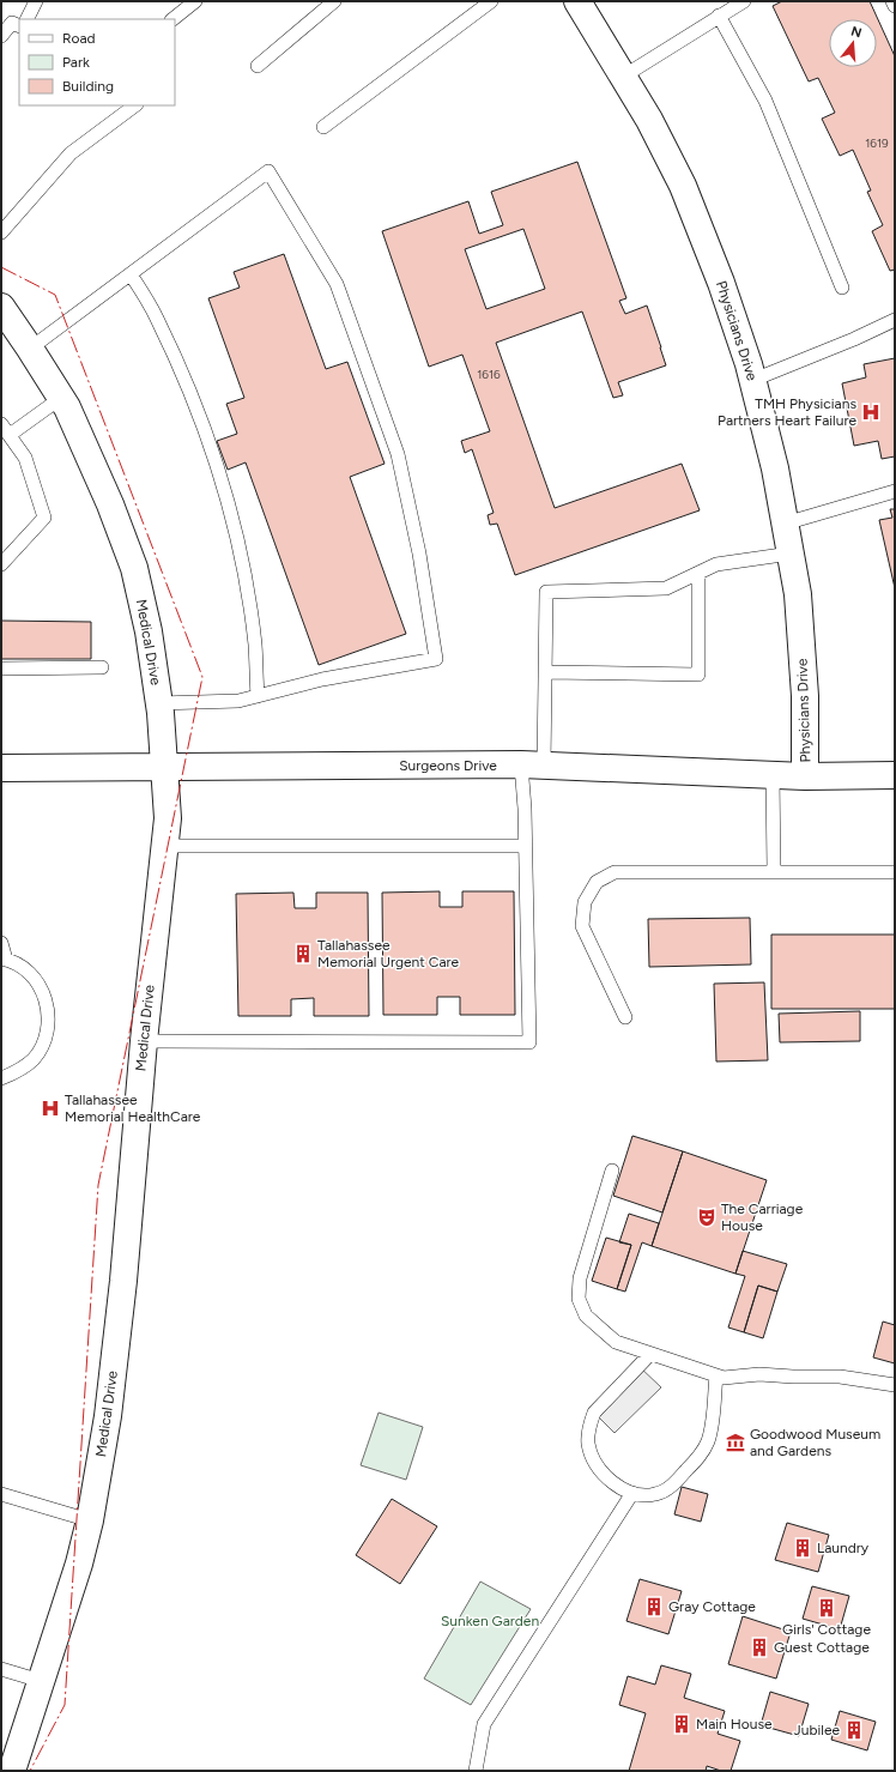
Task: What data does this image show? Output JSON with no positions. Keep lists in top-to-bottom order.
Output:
{
  "streets": {
    "street": ["Physicians Drive", "Medical Drive", "Surgeons Drive"]
  },
  "crossings": [
    ["Physicians Drive", "Surgeons Drive"],
    ["Medical Drive", "Surgeons Drive"]
  ],
  "parks": ["Sunken Garden"],
  "places": {
    "hospital": ["TMH Physicians Partners Heart Failure", "Tallahassee Memorial HealthCare"],
    "building": [
      "Tallahassee Memorial Urgent Care",
      "Laundry",
      "Gray Cottage",
      "Girls' Cottage",
      "Guest Cottage",
      "Main House",
      "Jubilee"
    ],
    "theatre": ["The Carriage House"],
    "museum": ["Goodwood Museum and Gardens"]
  },
  "house_numbers": ["1619", "1616"],
  "legend": ["Road", "Park", "Building"],
  "north": "top"
}
